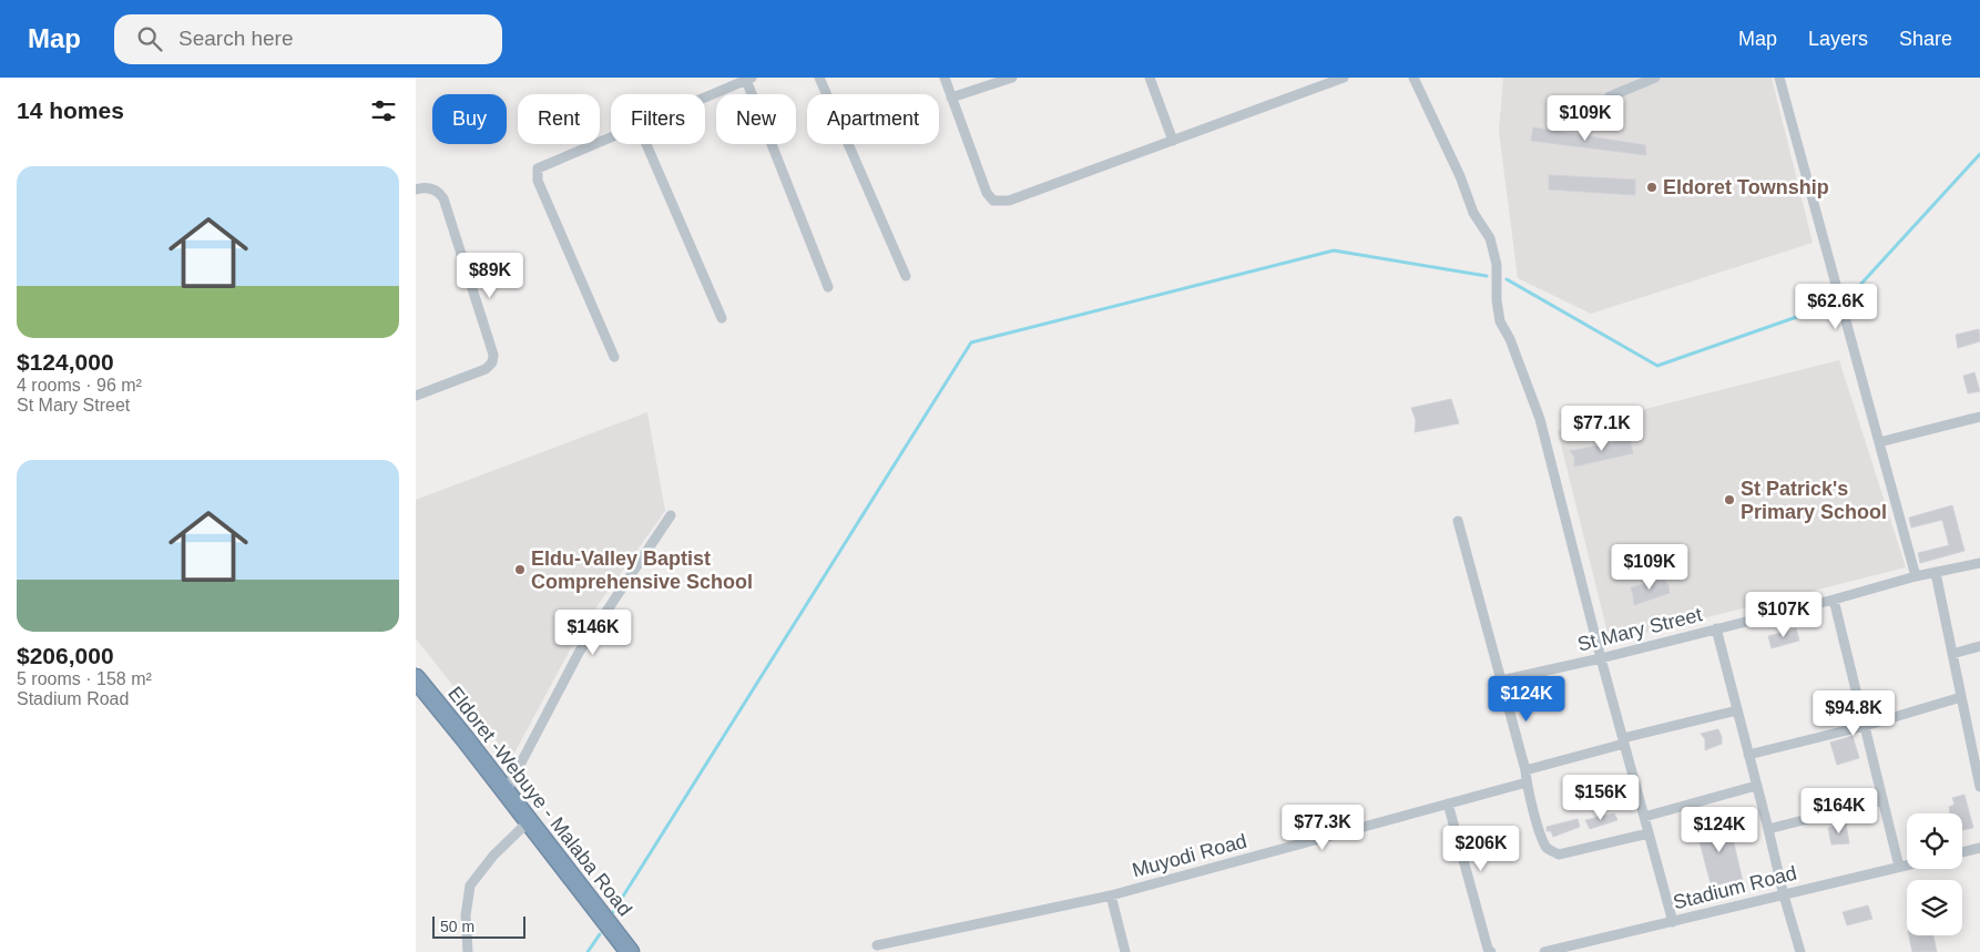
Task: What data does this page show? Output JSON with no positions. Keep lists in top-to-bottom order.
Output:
{
  "streets": {
    "highway": ["Eldoret -Webuye - Malaba Road"],
    "street": ["St Mary Street", "Muyodi Road", "Stadium Road"]
  },
  "places": ["Eldoret Township", "St Patrick's Primary School", "Eldu-Valley Baptist Comprehensive School"],
  "scale_bar": "50 m",
  "page": {
    "header": "Map",
    "search": "Search here",
    "nav": ["Map", "Layers", "Share"],
    "heading": "14 homes",
    "chip": [
      "Buy",
      "Rent",
      "Filters",
      "New",
      "Apartment"
    ],
    "price": [
      "$109K",
      "$89K",
      "$62.6K",
      "$77.1K",
      "$109K",
      "$107K",
      "$146K",
      "$124K",
      "$94.8K",
      "$156K",
      "$164K",
      "$77.3K",
      "$124K",
      "$206K"
    ],
    "list": [
      {
        "name": "$124,000",
        "note": "4 rooms · 96 m² · St Mary Street"
      },
      {
        "name": "$206,000",
        "note": "5 rooms · 158 m² · Stadium Road"
      }
    ],
    "scale": "50 m"
  }
}
